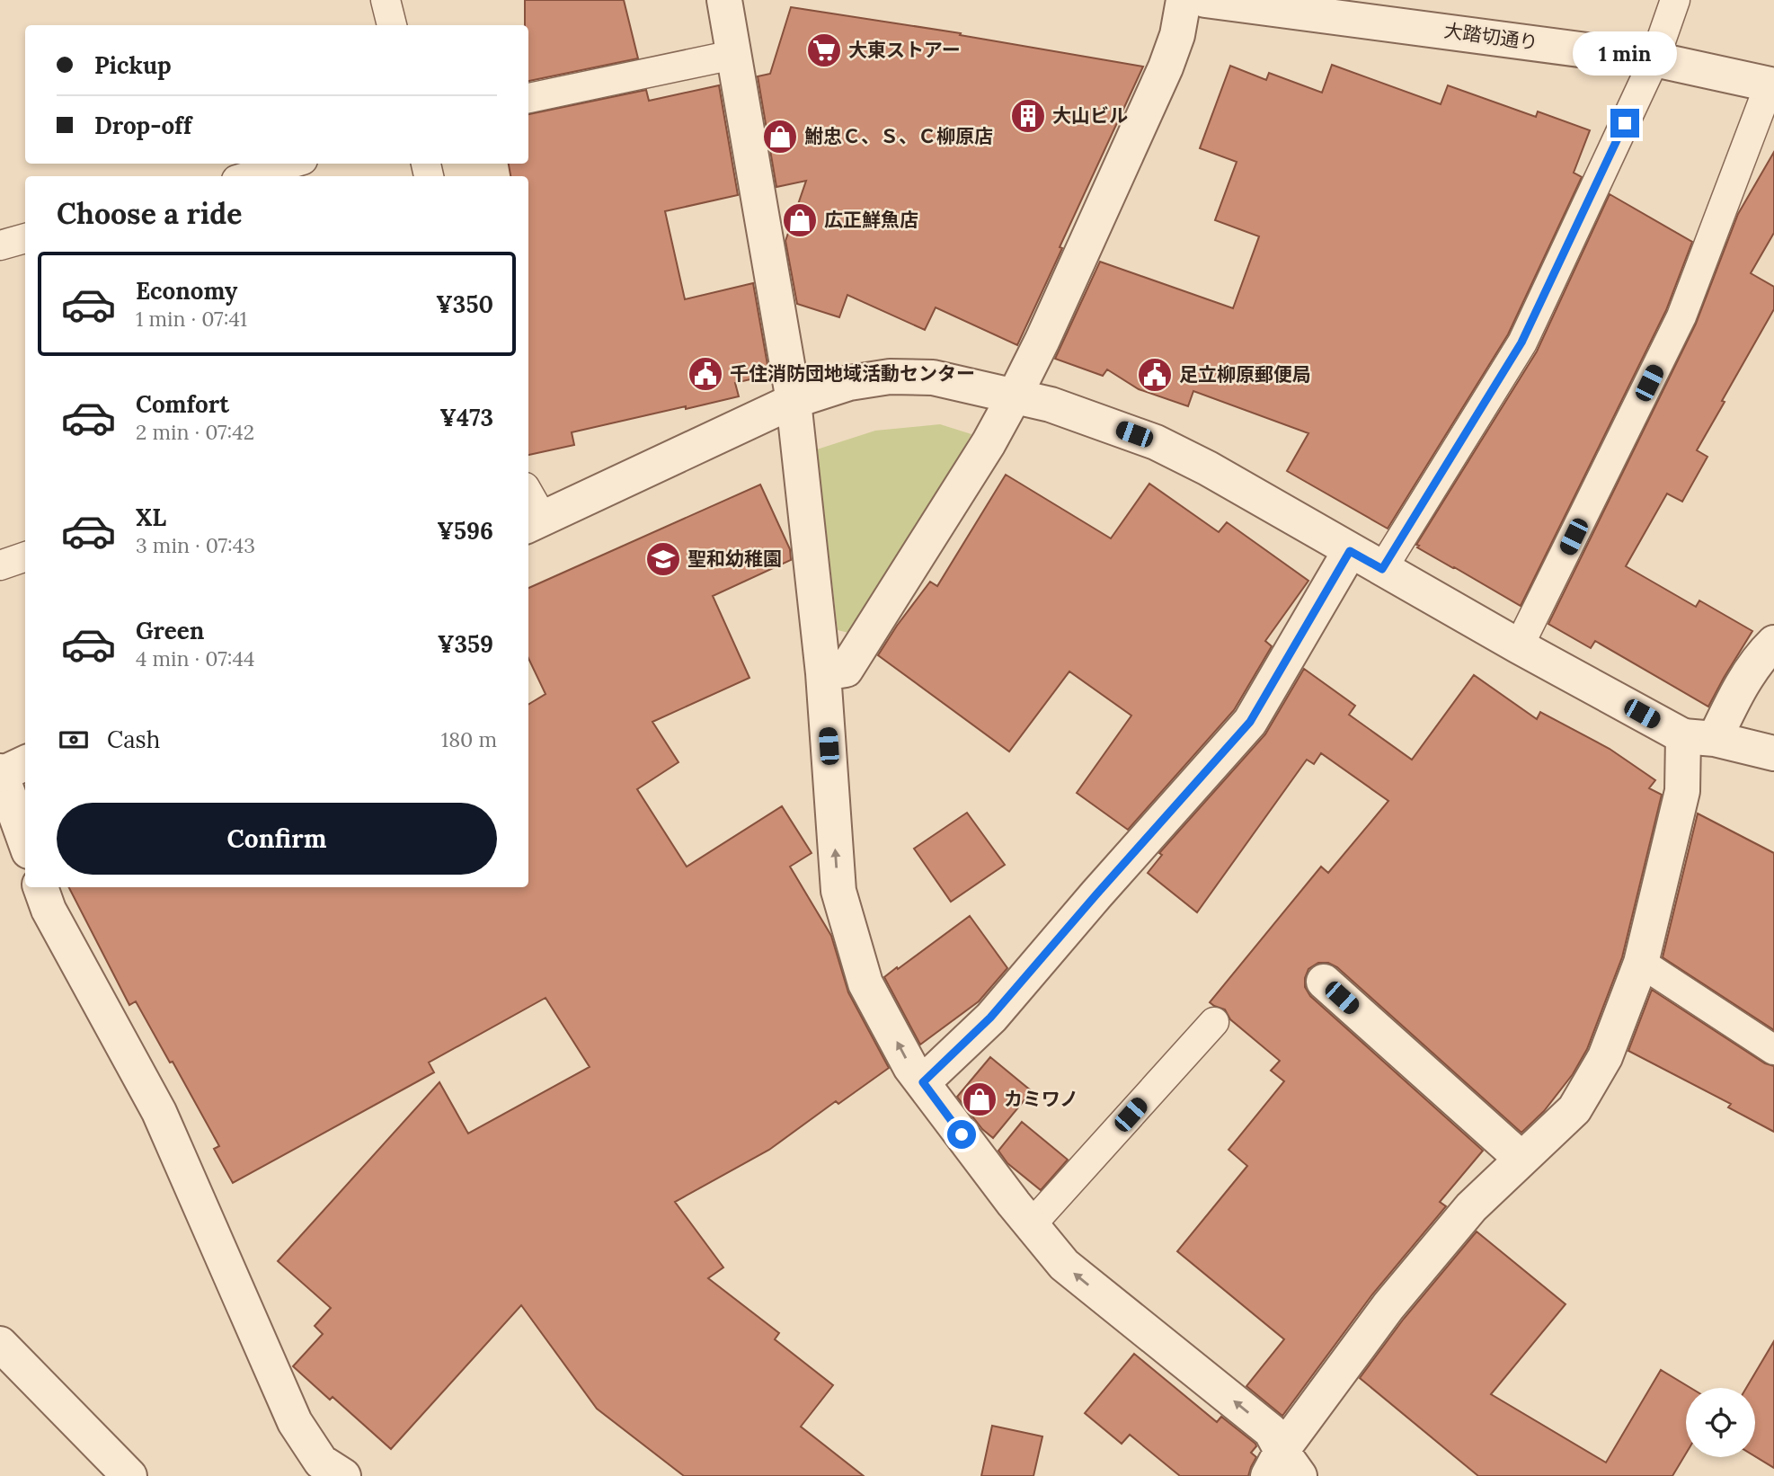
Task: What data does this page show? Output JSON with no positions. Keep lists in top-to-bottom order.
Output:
{
  "streets": {
    "street": ["大踏切通り"]
  },
  "places": {
    "supermarket": ["大東ストアー"],
    "building": ["大山ビル"],
    "shop": ["鮒忠Ｃ、Ｓ、Ｃ柳原店", "広正鮮魚店", "カミワノ"],
    "public building": ["千住消防団地域活動センター", "足立柳原郵便局"],
    "school or university": ["聖和幼稚園"]
  },
  "page": {
    "banner": ["Pickup", "Drop-off"],
    "bubble": "1 min",
    "heading": "Choose a ride",
    "list": [
      {
        "name": "Economy",
        "note": "1 min · 07:41",
        "value": "¥350"
      },
      {
        "name": "Comfort",
        "note": "2 min · 07:42",
        "value": "¥473"
      },
      {
        "name": "XL",
        "note": "3 min · 07:43",
        "value": "¥596"
      },
      {
        "name": "Green",
        "note": "4 min · 07:44",
        "value": "¥359"
      }
    ],
    "pay": ["Cash", "180 m"],
    "buttons": "Confirm"
  }
}
